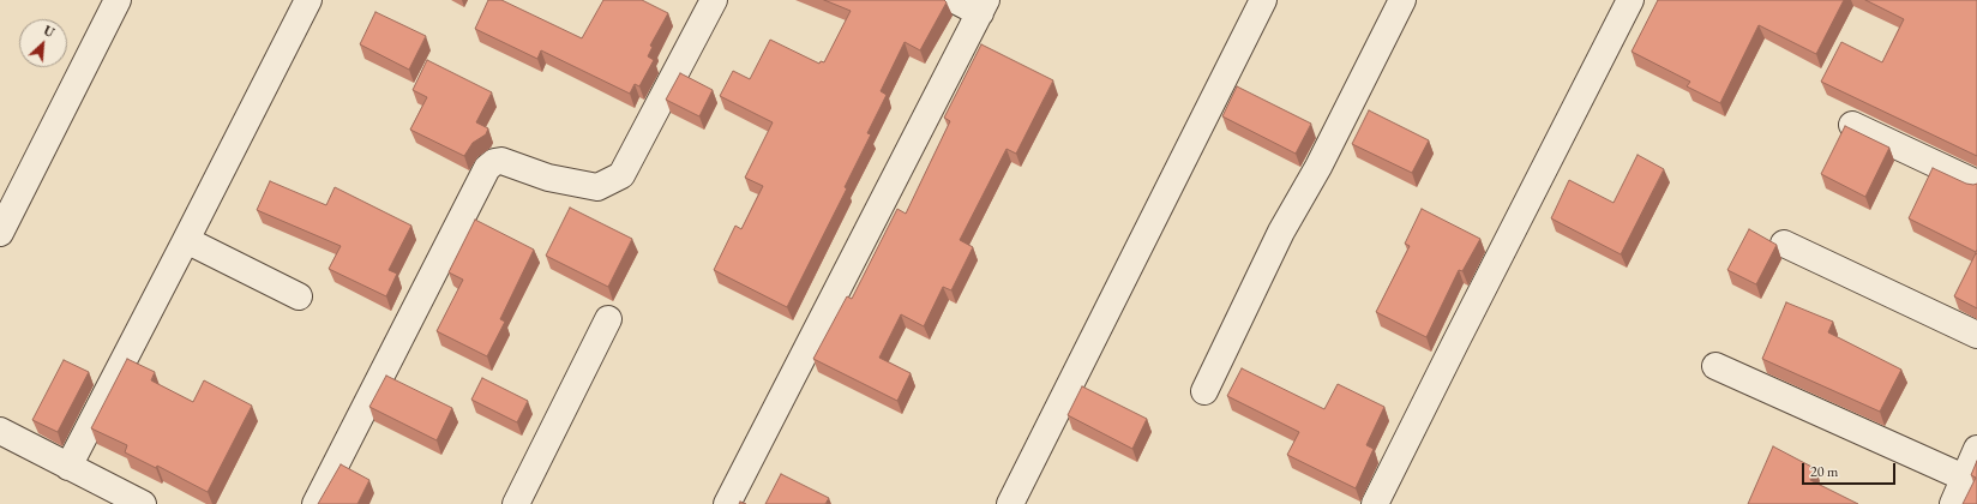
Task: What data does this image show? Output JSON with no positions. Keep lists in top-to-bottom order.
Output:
{
  "scale_bar": "20 m",
  "north": "top right"
}
